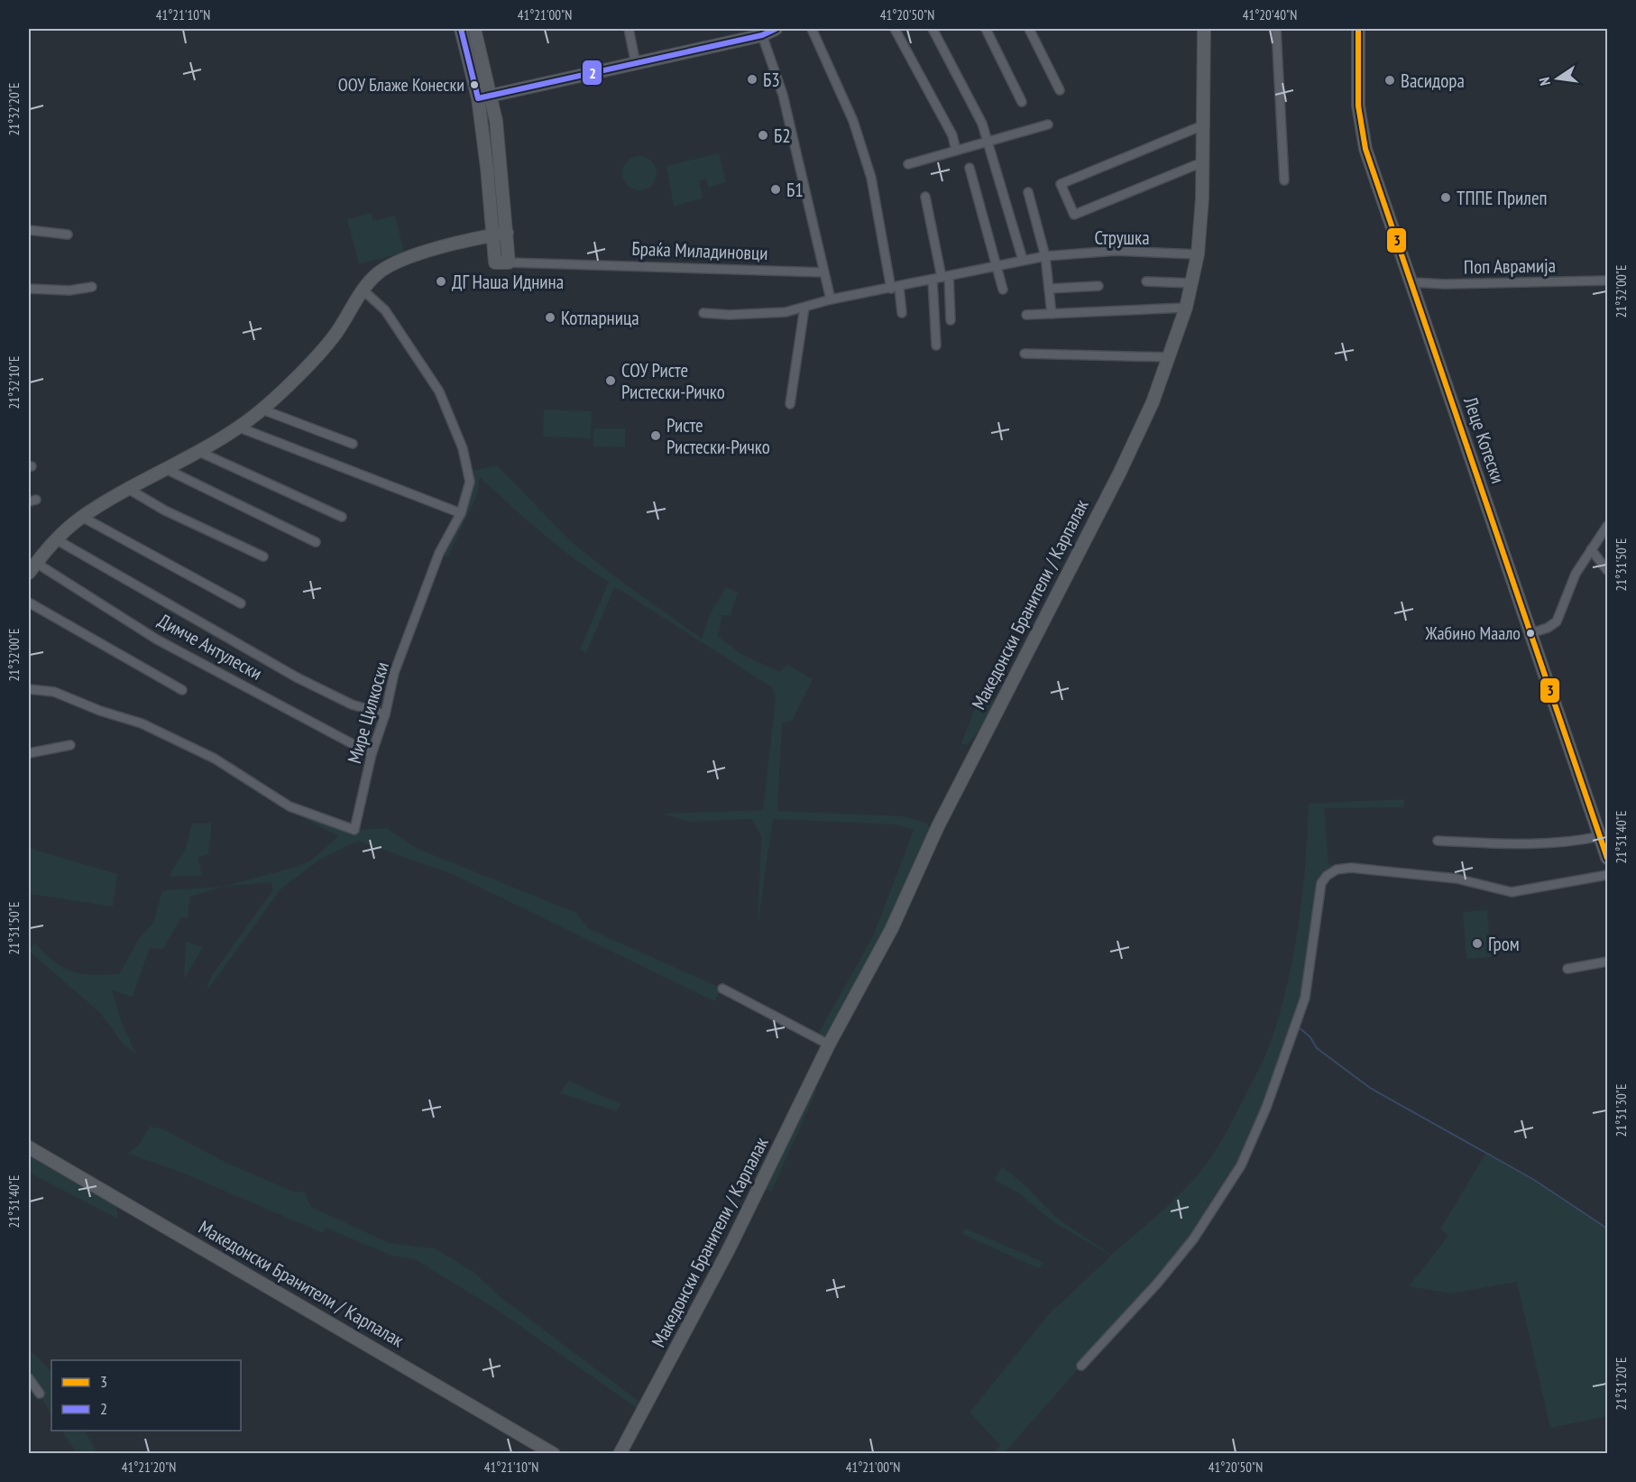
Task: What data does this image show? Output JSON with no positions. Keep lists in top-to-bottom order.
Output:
{
  "streets": {
    "main road": ["Леце Котески", "Македонски Бранители / Карпалак", "Димче Антулески"],
    "street": [
      "Струшка",
      "Браќа Миладиновци",
      "Поп Аврамија",
      "Мире Цилкоски"
    ]
  },
  "crossings": [
    ["Струшка", "Македонски Бранители / Карпалак"],
    ["Поп Аврамија", "Леце Котески"],
    ["Димче Антулески", "Мире Цилкоски"]
  ],
  "places": [
    "Б3",
    "Васидора",
    "ООУ Блаже Конески",
    "Б2",
    "Б1",
    "ТППЕ Прилеп",
    "ДГ Наша Иднина",
    "Котларница",
    "СОУ Ристе Ристески-Ричко",
    "Ристе Ристески-Ричко",
    "Жабино Маало",
    "Гром"
  ],
  "lines": ["transit line 3", "transit line 2"],
  "legend": ["3", "2"],
  "north": "left",
  "coordinates": [
    "41°21'10\"N",
    "41°21'00\"N",
    "41°20'50\"N",
    "41°20'40\"N",
    "21°32'20\"E",
    "21°32'00\"E",
    "21°32'10\"E",
    "21°31'50\"E",
    "21°31'40\"E",
    "21°31'30\"E",
    "21°31'20\"E",
    "41°21'20\"N"
  ]
}
